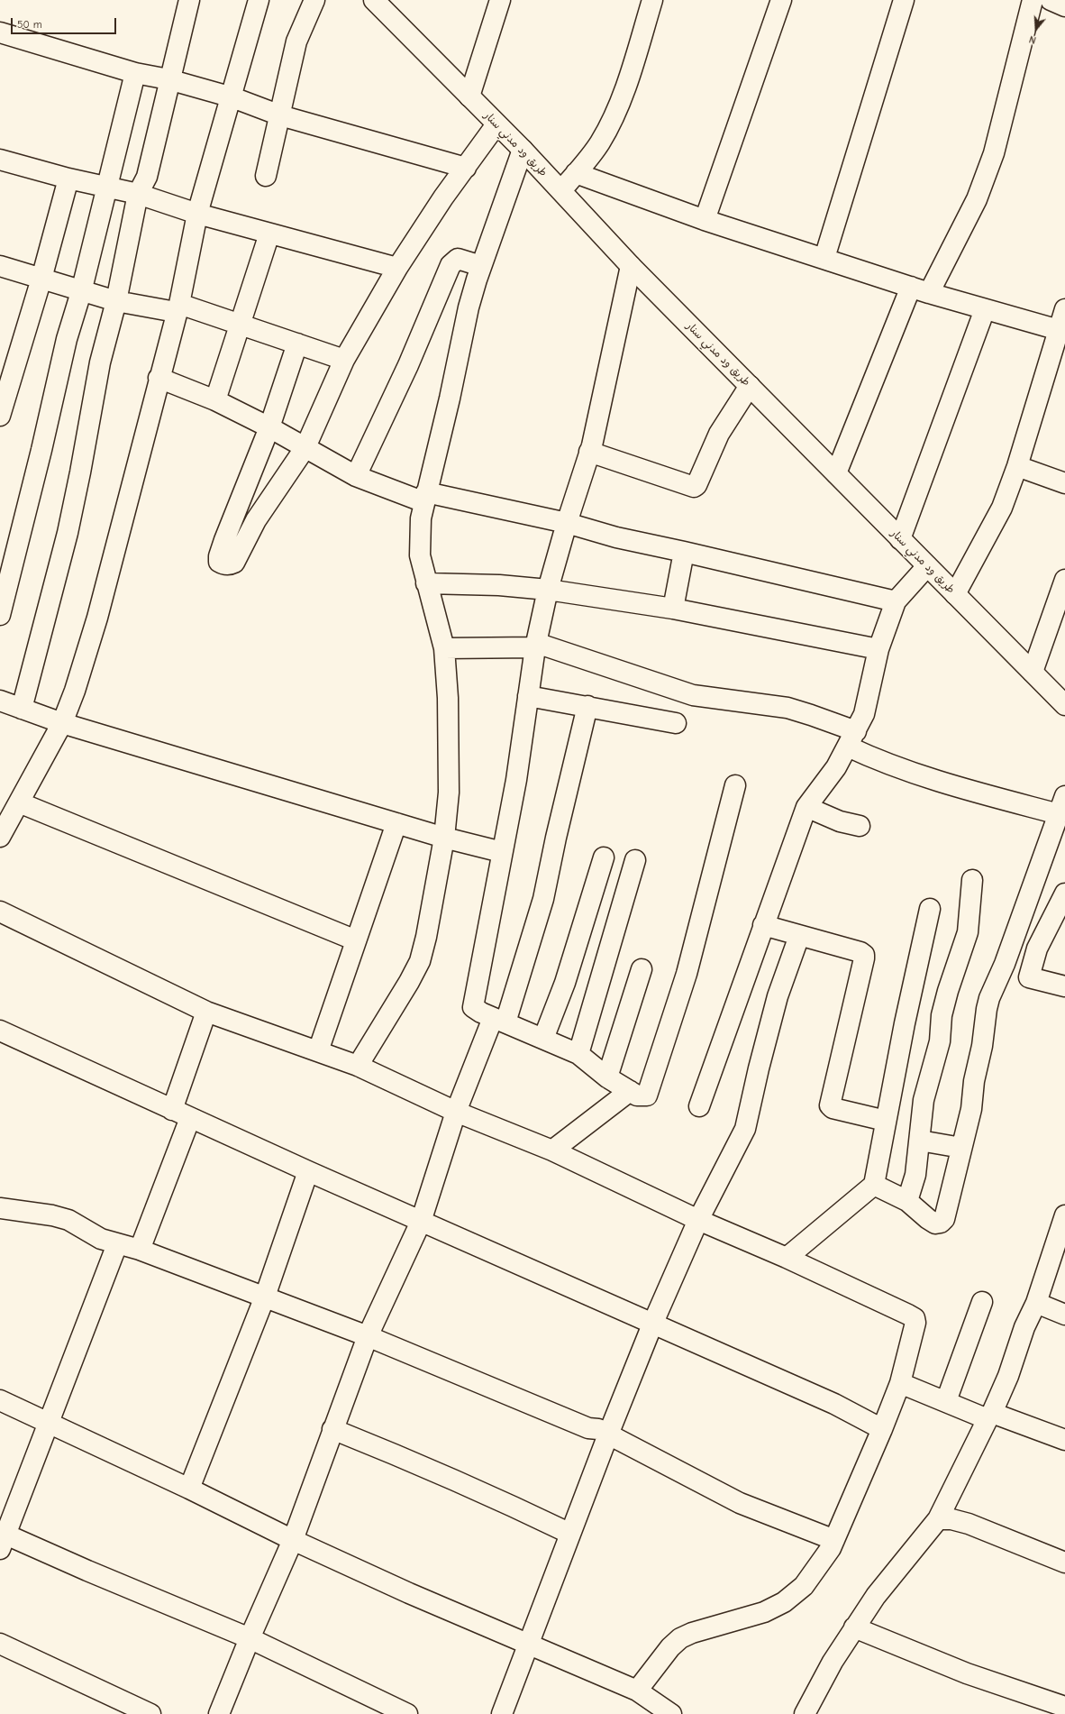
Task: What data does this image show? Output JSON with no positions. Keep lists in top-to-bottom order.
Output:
{
  "streets": {
    "main road": ["طريق ود مدني سنار"]
  },
  "scale_bar": "50 m",
  "north": "bottom"
}
